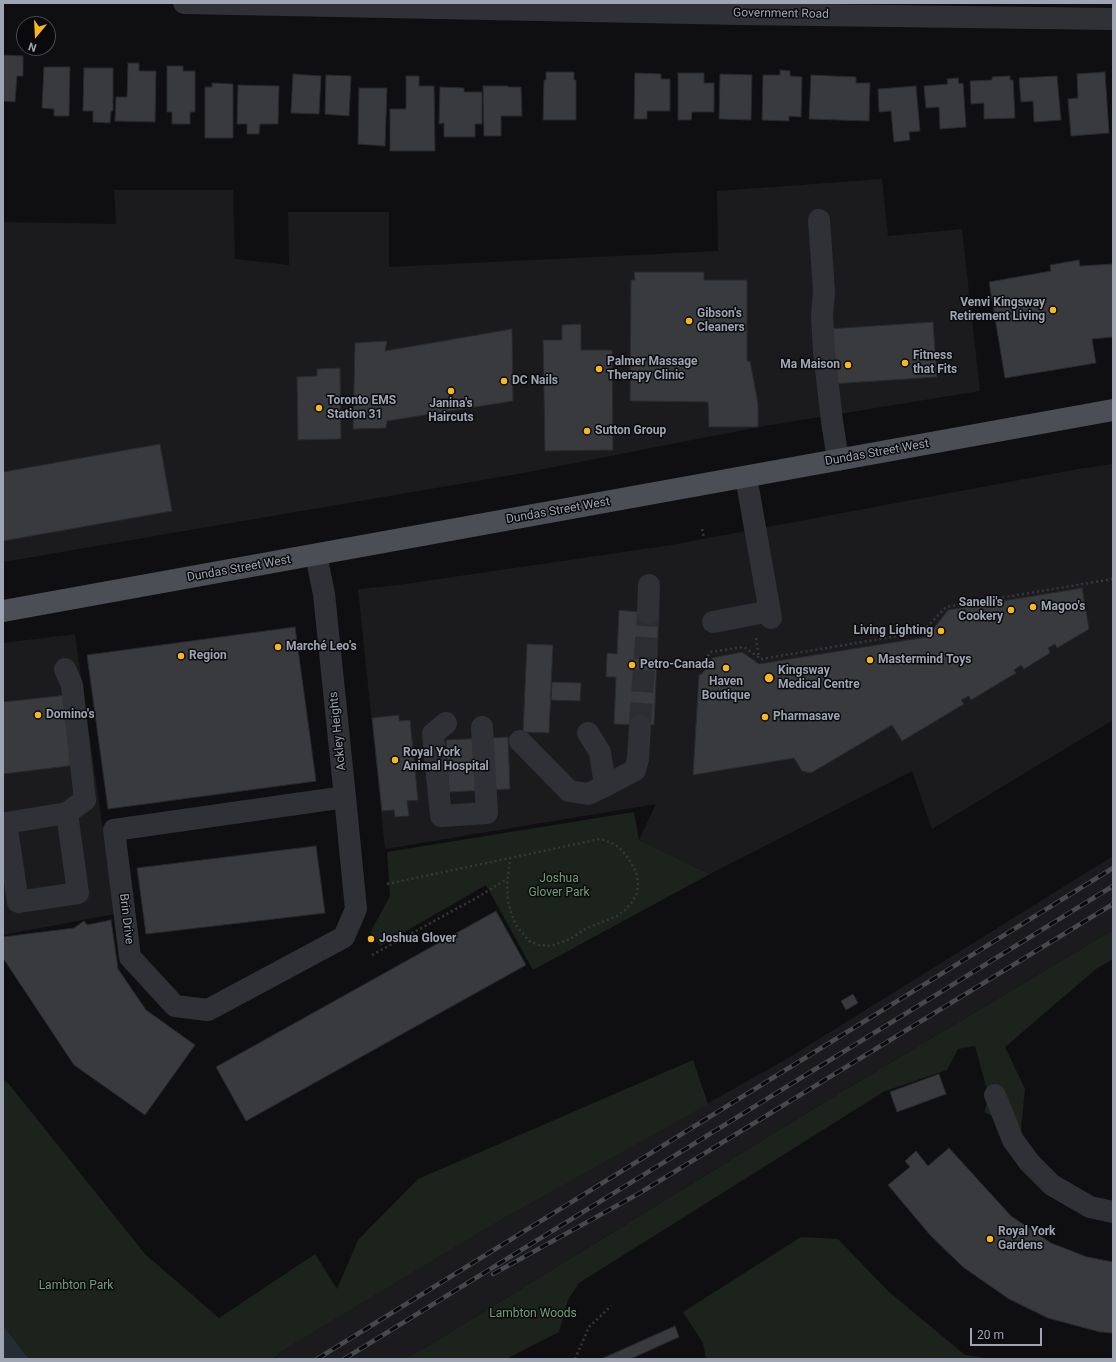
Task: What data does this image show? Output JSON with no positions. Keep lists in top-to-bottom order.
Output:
{
  "streets": {
    "main road": ["Dundas Street West"],
    "street": ["Government Road", "Ackley Heights", "Brin Drive"]
  },
  "crossings": [
    ["Dundas Street West", "Ackley Heights"],
    ["Ackley Heights", "Brin Drive"]
  ],
  "parks": ["Joshua Glover Park", "Lambton Park", "Lambton Woods"],
  "places": [
    "Venvi Kingsway Retirement Living",
    "Gibson's Cleaners",
    "Fitness that Fits",
    "Ma Maison",
    "Palmer Massage Therapy Clinic",
    "DC Nails",
    "Janina's Haircuts",
    "Toronto EMS Station 31",
    "Sutton Group",
    "Magoo's",
    "Sanelli's Cookery",
    "Living Lighting",
    "Marché Leo’s",
    "Region",
    "Mastermind Toys",
    "Petro-Canada",
    "Haven Boutique",
    "Kingsway Medical Centre",
    "Domino's",
    "Pharmasave",
    "Royal York Animal Hospital",
    "Joshua Glover",
    "Royal York Gardens"
  ],
  "scale_bar": "20 m",
  "north": "bottom"
}
